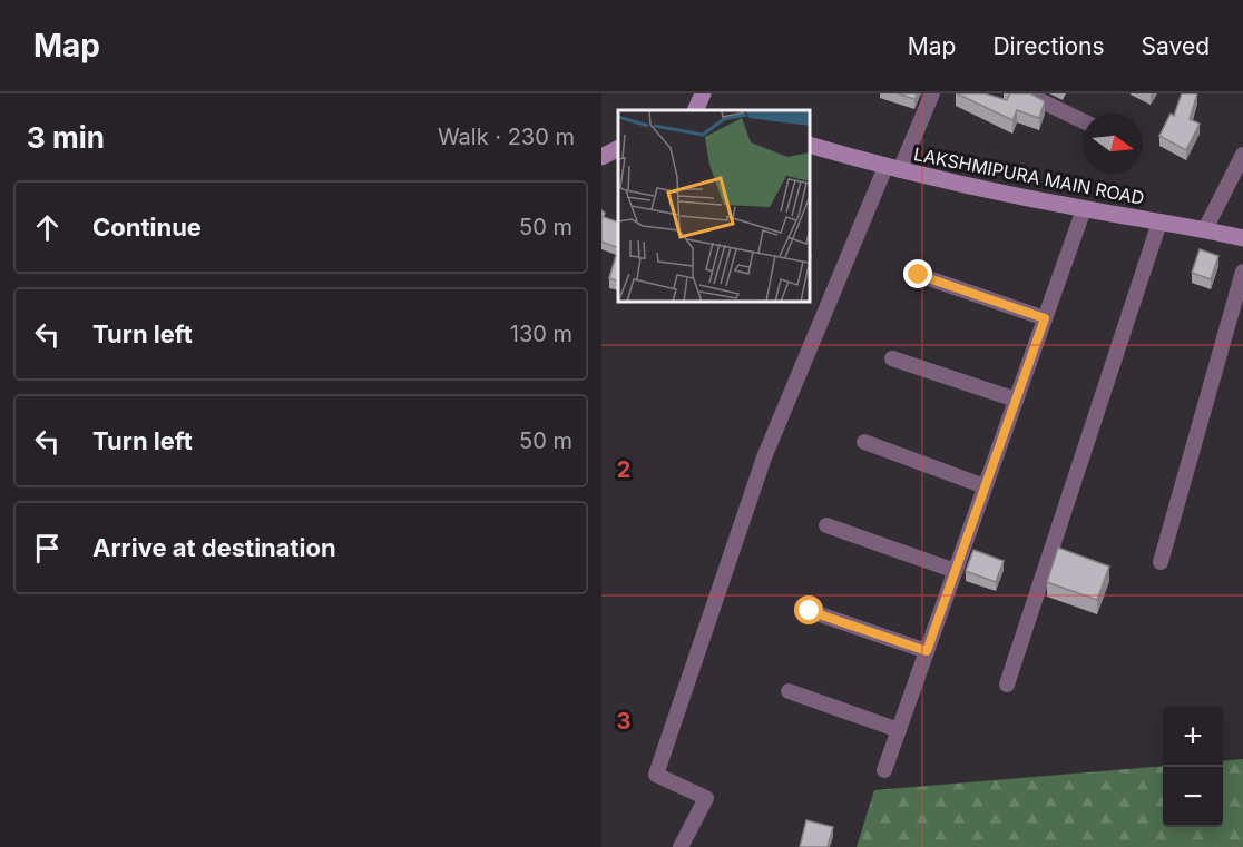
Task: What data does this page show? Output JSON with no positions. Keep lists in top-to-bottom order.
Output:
{
  "streets": {
    "main road": ["LAKSHMIPURA MAIN ROAD"]
  },
  "north": "right",
  "page": {
    "header": "Map",
    "nav": ["Map", "Directions", "Saved"],
    "heading": ["3 min", "Walk · 230 m"],
    "list": [
      ["Continue", "50 m"],
      ["Turn left", "130 m"],
      ["Turn left", "50 m"],
      "Arrive at destination"
    ],
    "map_buttons": ["+", "−"]
  },
  "grid": {
    "rows": ["2", "3"]
  }
}
